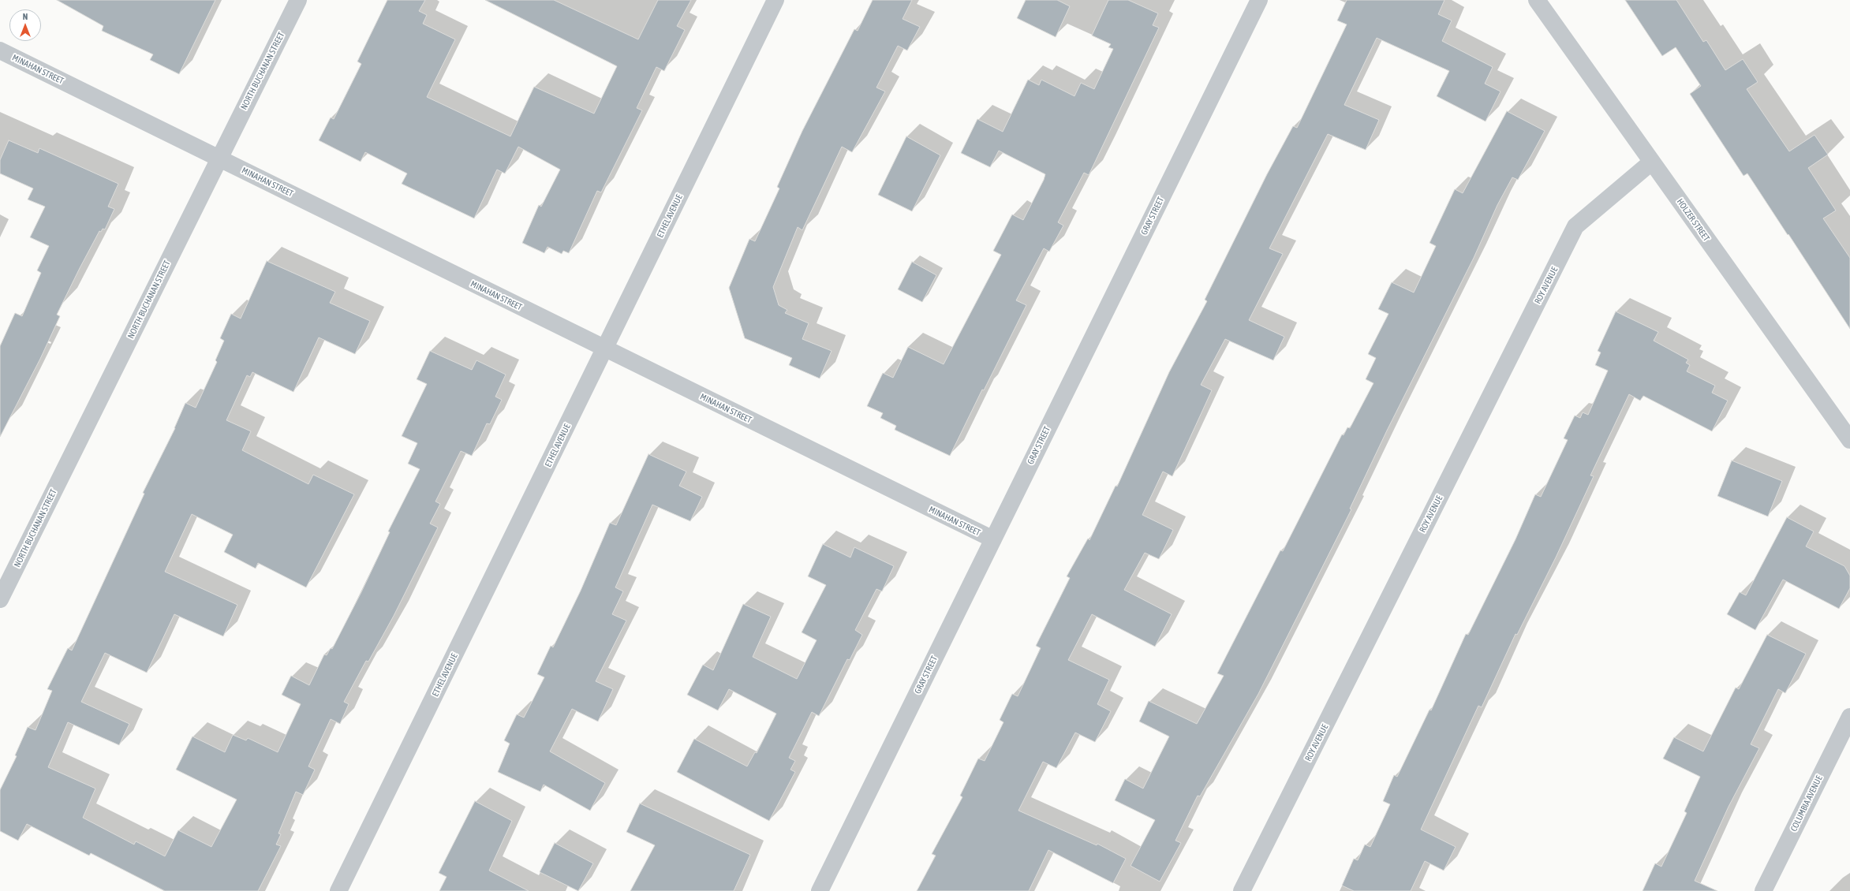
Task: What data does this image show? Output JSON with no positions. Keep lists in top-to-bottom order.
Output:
{
  "streets": {
    "street": [
      "MINAHAN STREET",
      "NORTH BUCHANAN STREET",
      "ETHEL AVENUE",
      "GRAY STREET",
      "HOLZER STREET",
      "ROY AVENUE",
      "COLUMBIA AVENUE"
    ]
  },
  "crossings": [
    ["MINAHAN STREET", "NORTH BUCHANAN STREET"],
    ["MINAHAN STREET", "ETHEL AVENUE"],
    ["MINAHAN STREET", "GRAY STREET"],
    ["HOLZER STREET", "ROY AVENUE"]
  ],
  "north": "top"
}
